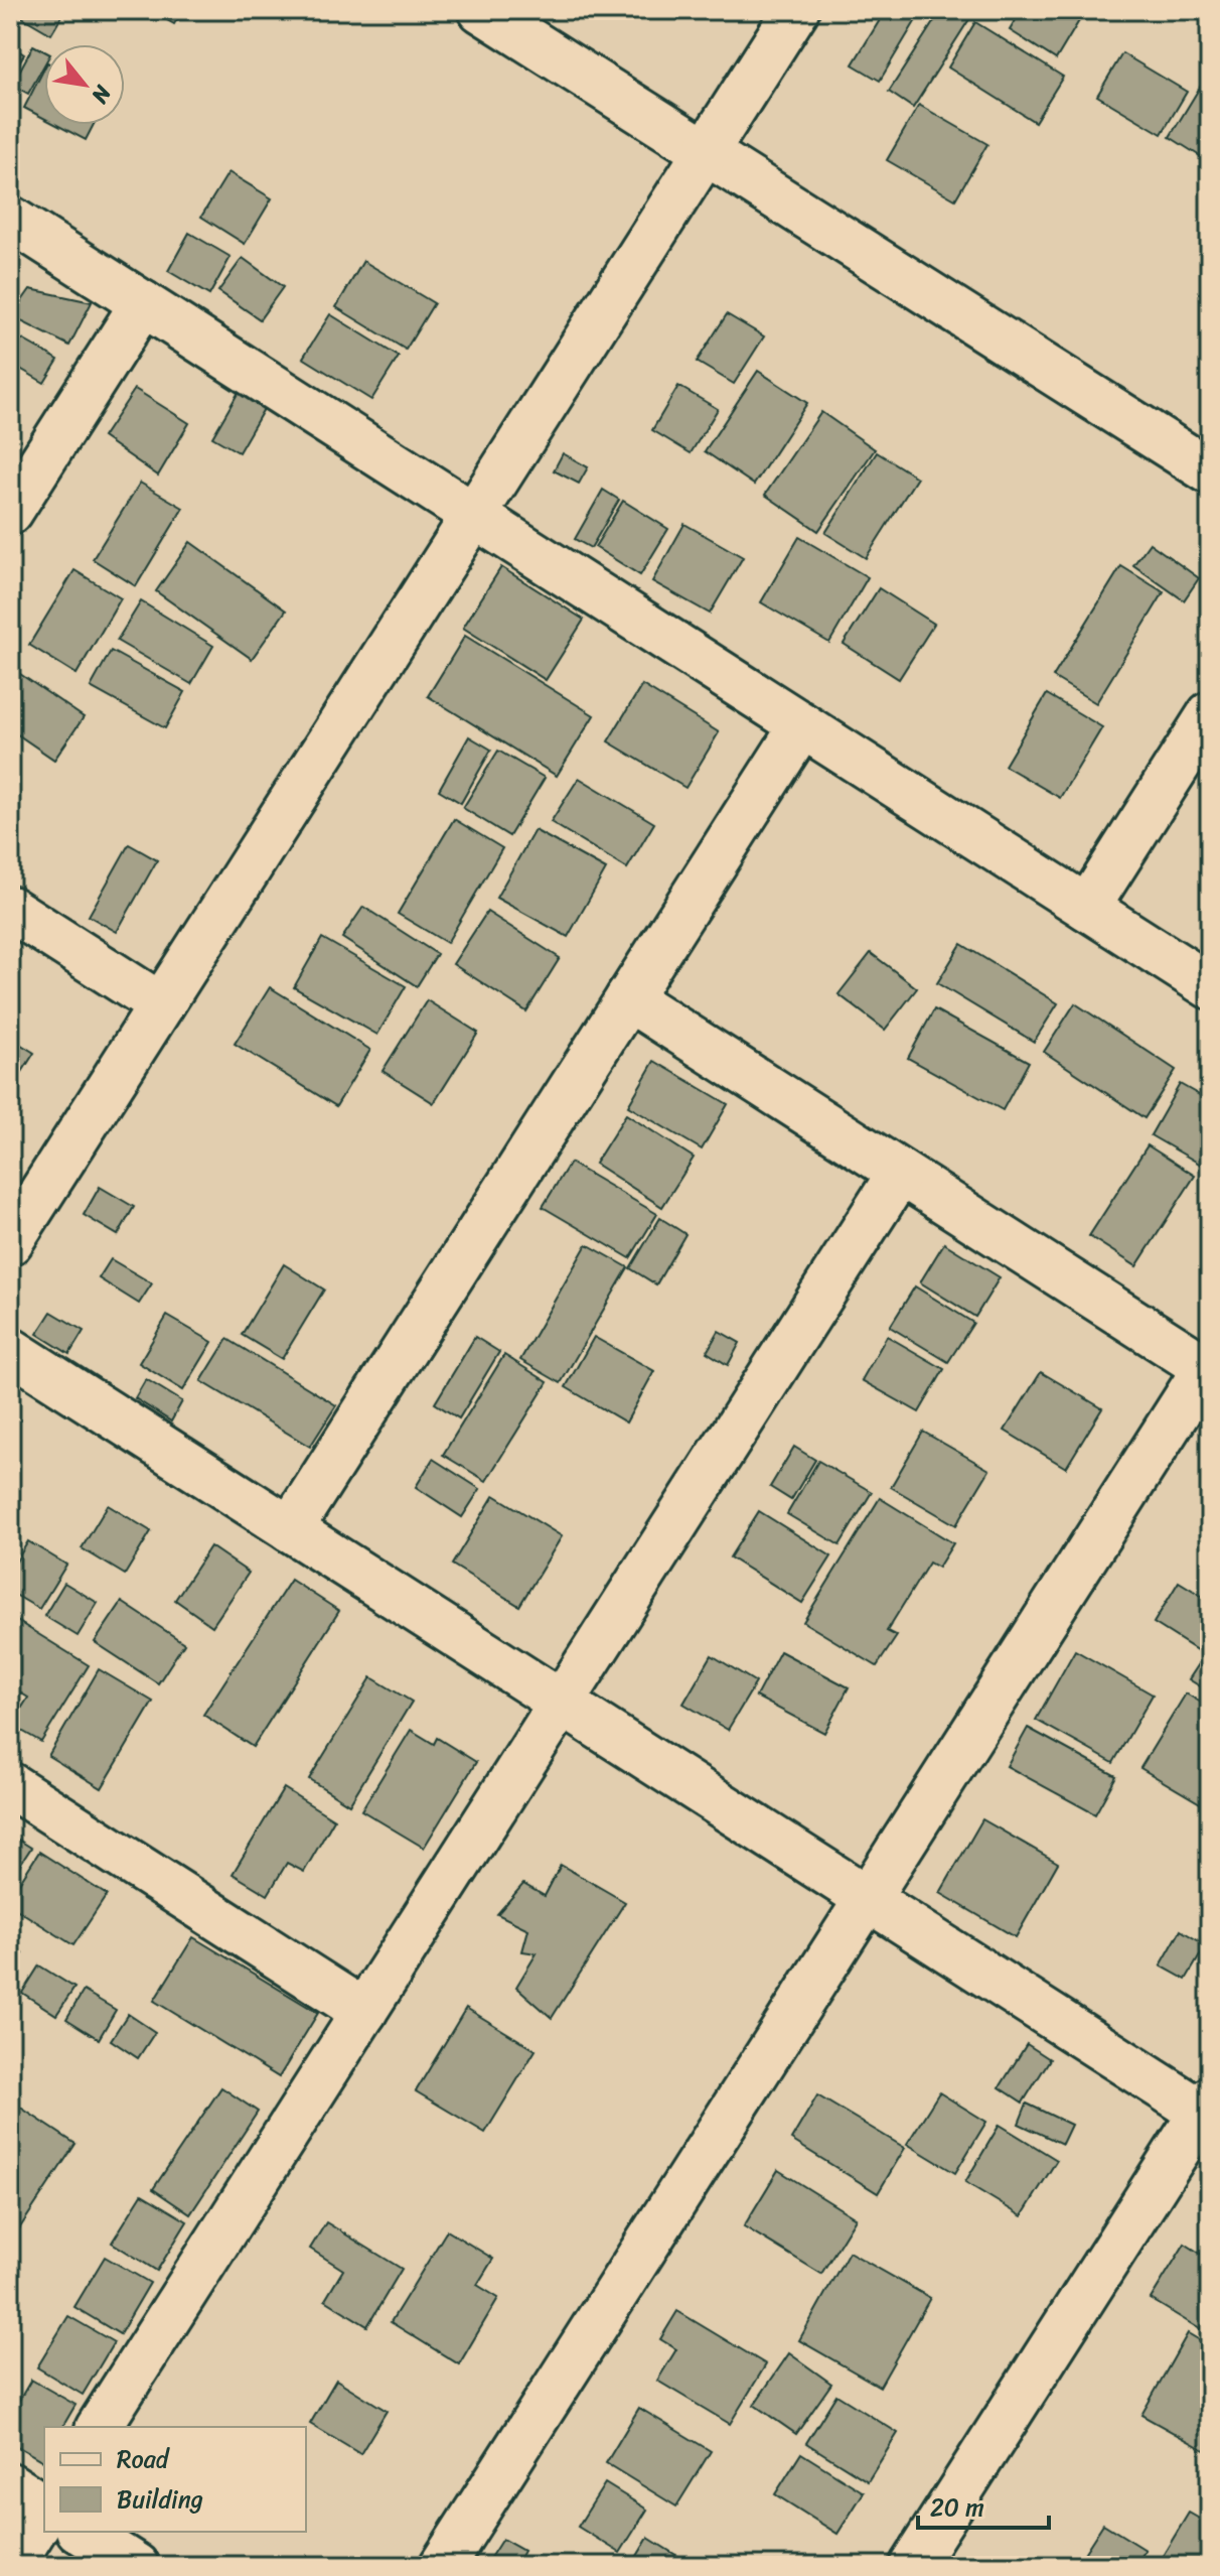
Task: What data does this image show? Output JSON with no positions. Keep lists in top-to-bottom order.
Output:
{
  "legend": ["Road", "Building"],
  "scale_bar": "20 m",
  "north": "bottom right"
}
